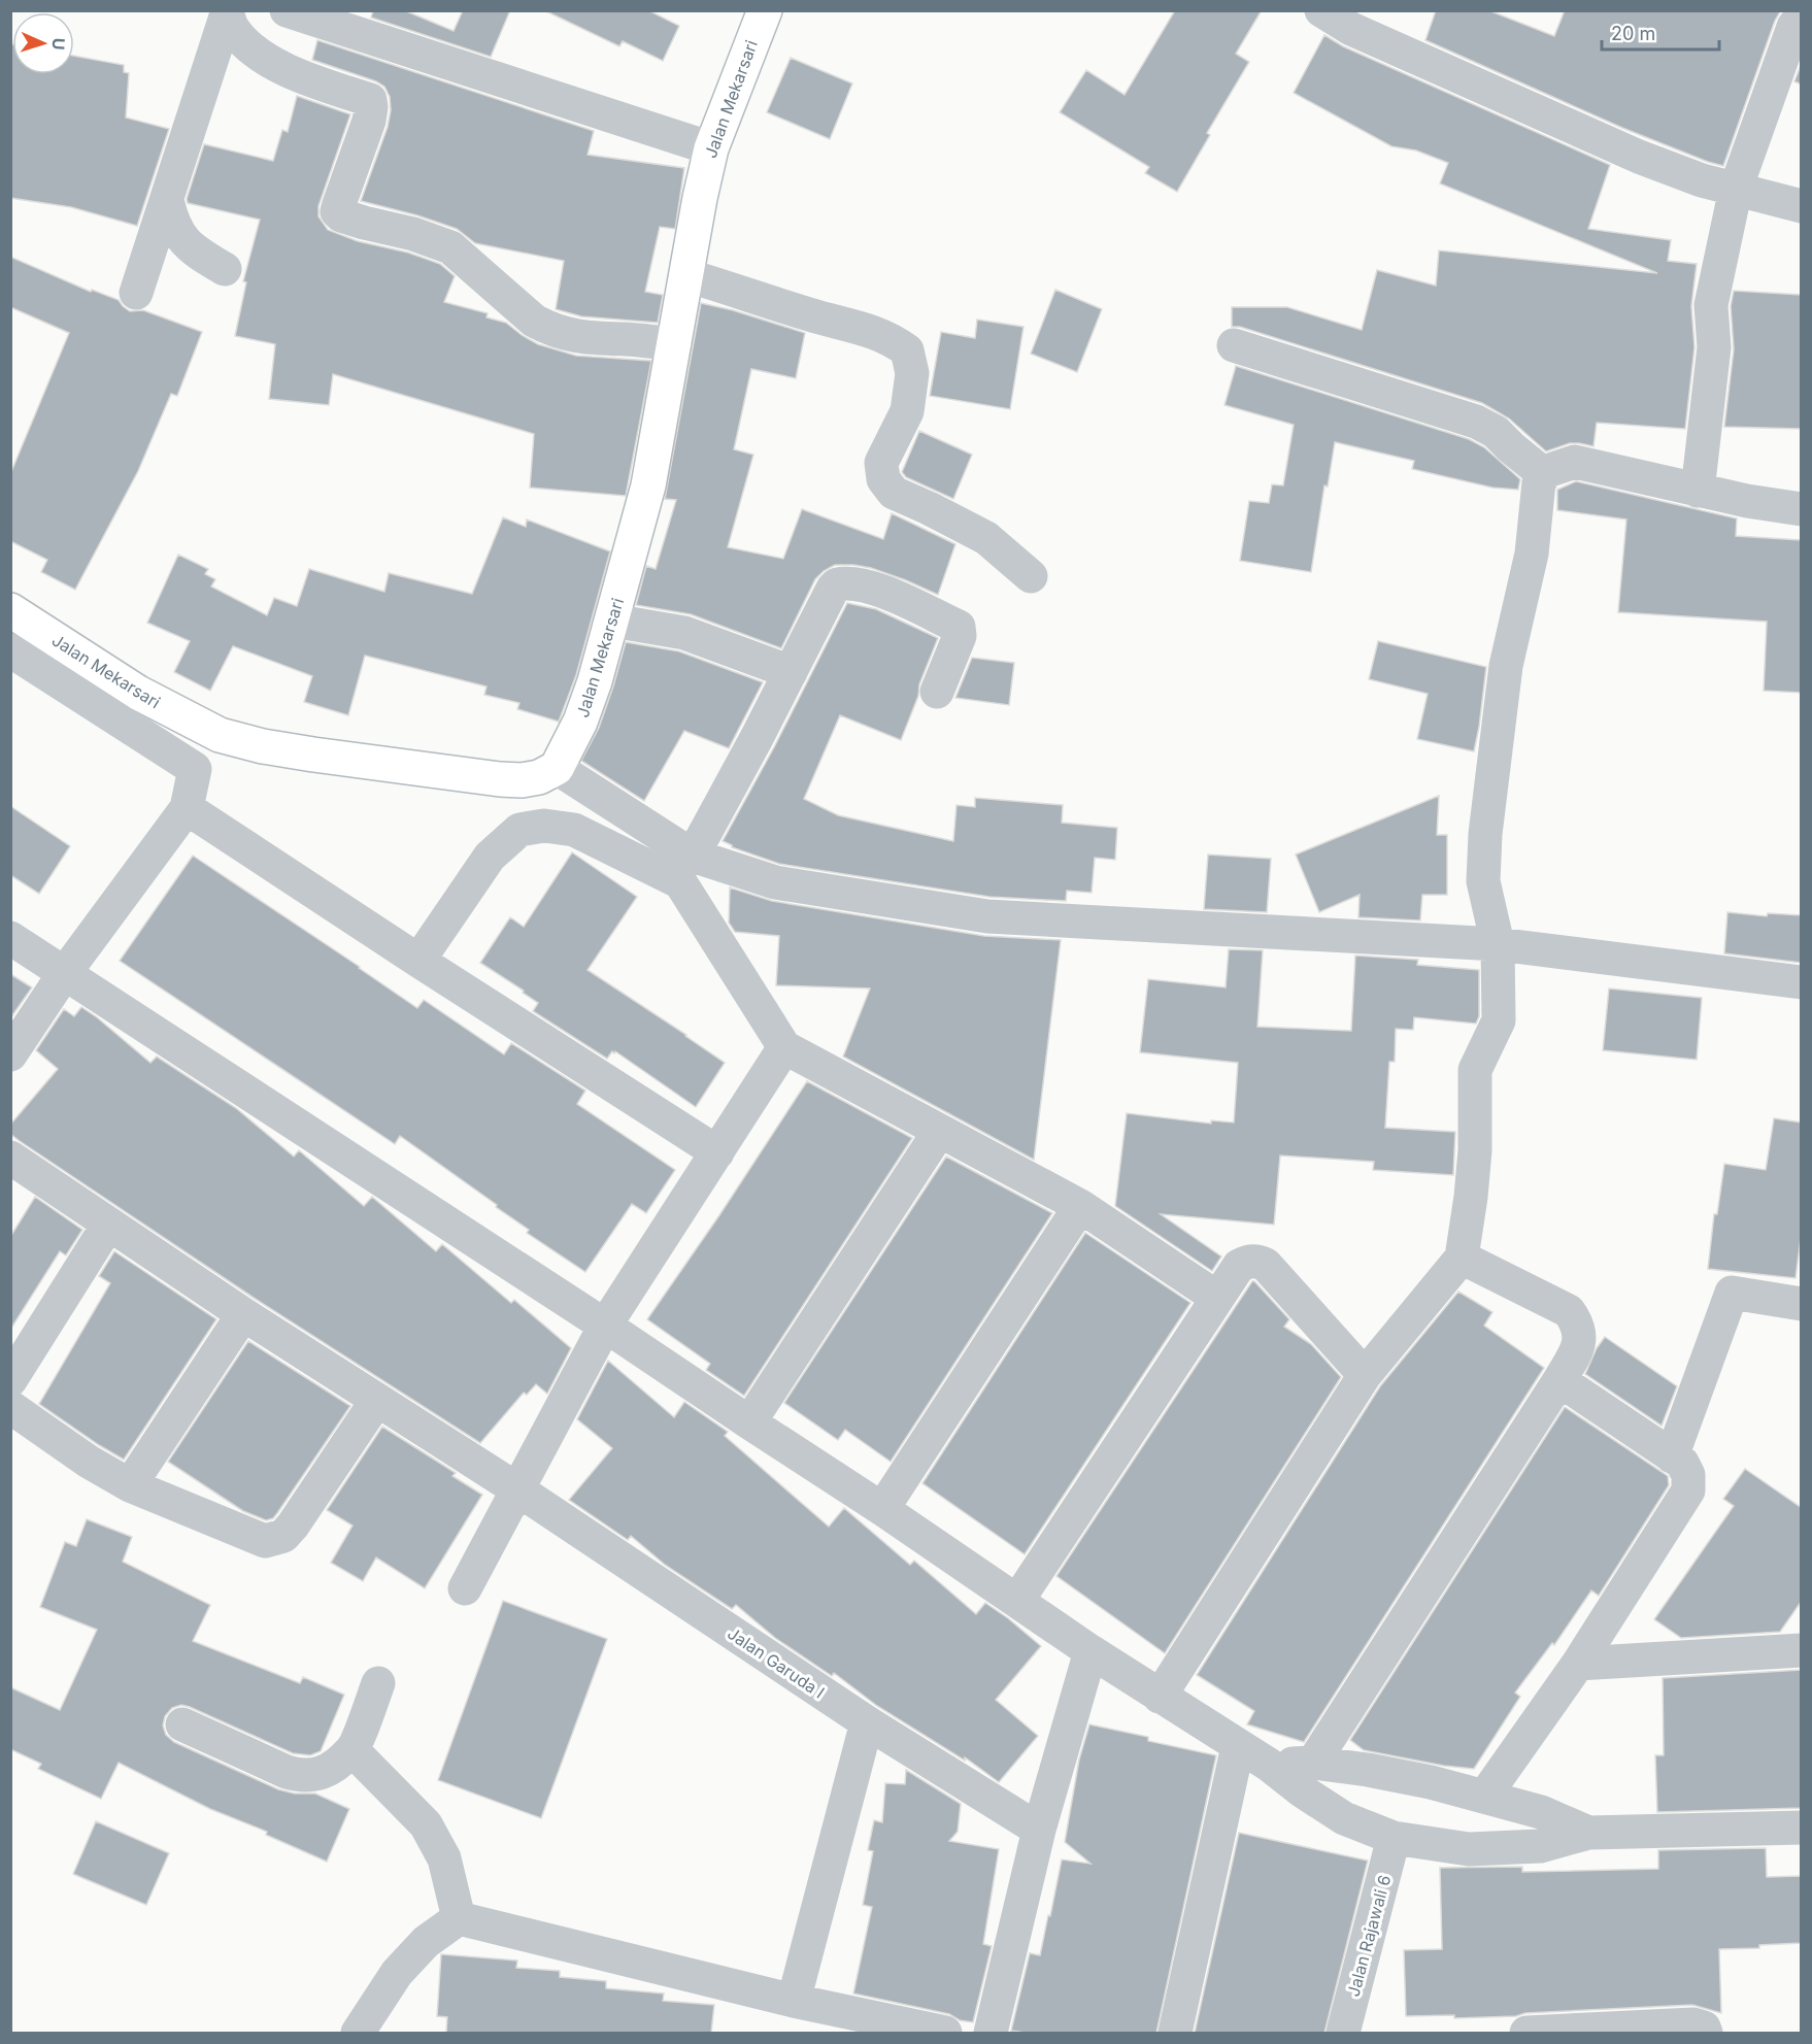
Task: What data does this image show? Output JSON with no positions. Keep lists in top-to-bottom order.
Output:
{
  "streets": {
    "street": ["Jalan Mekarsari", "Jalan Garuda I", "Jalan Rajawali 6"]
  },
  "scale_bar": "20 m",
  "north": "right"
}
